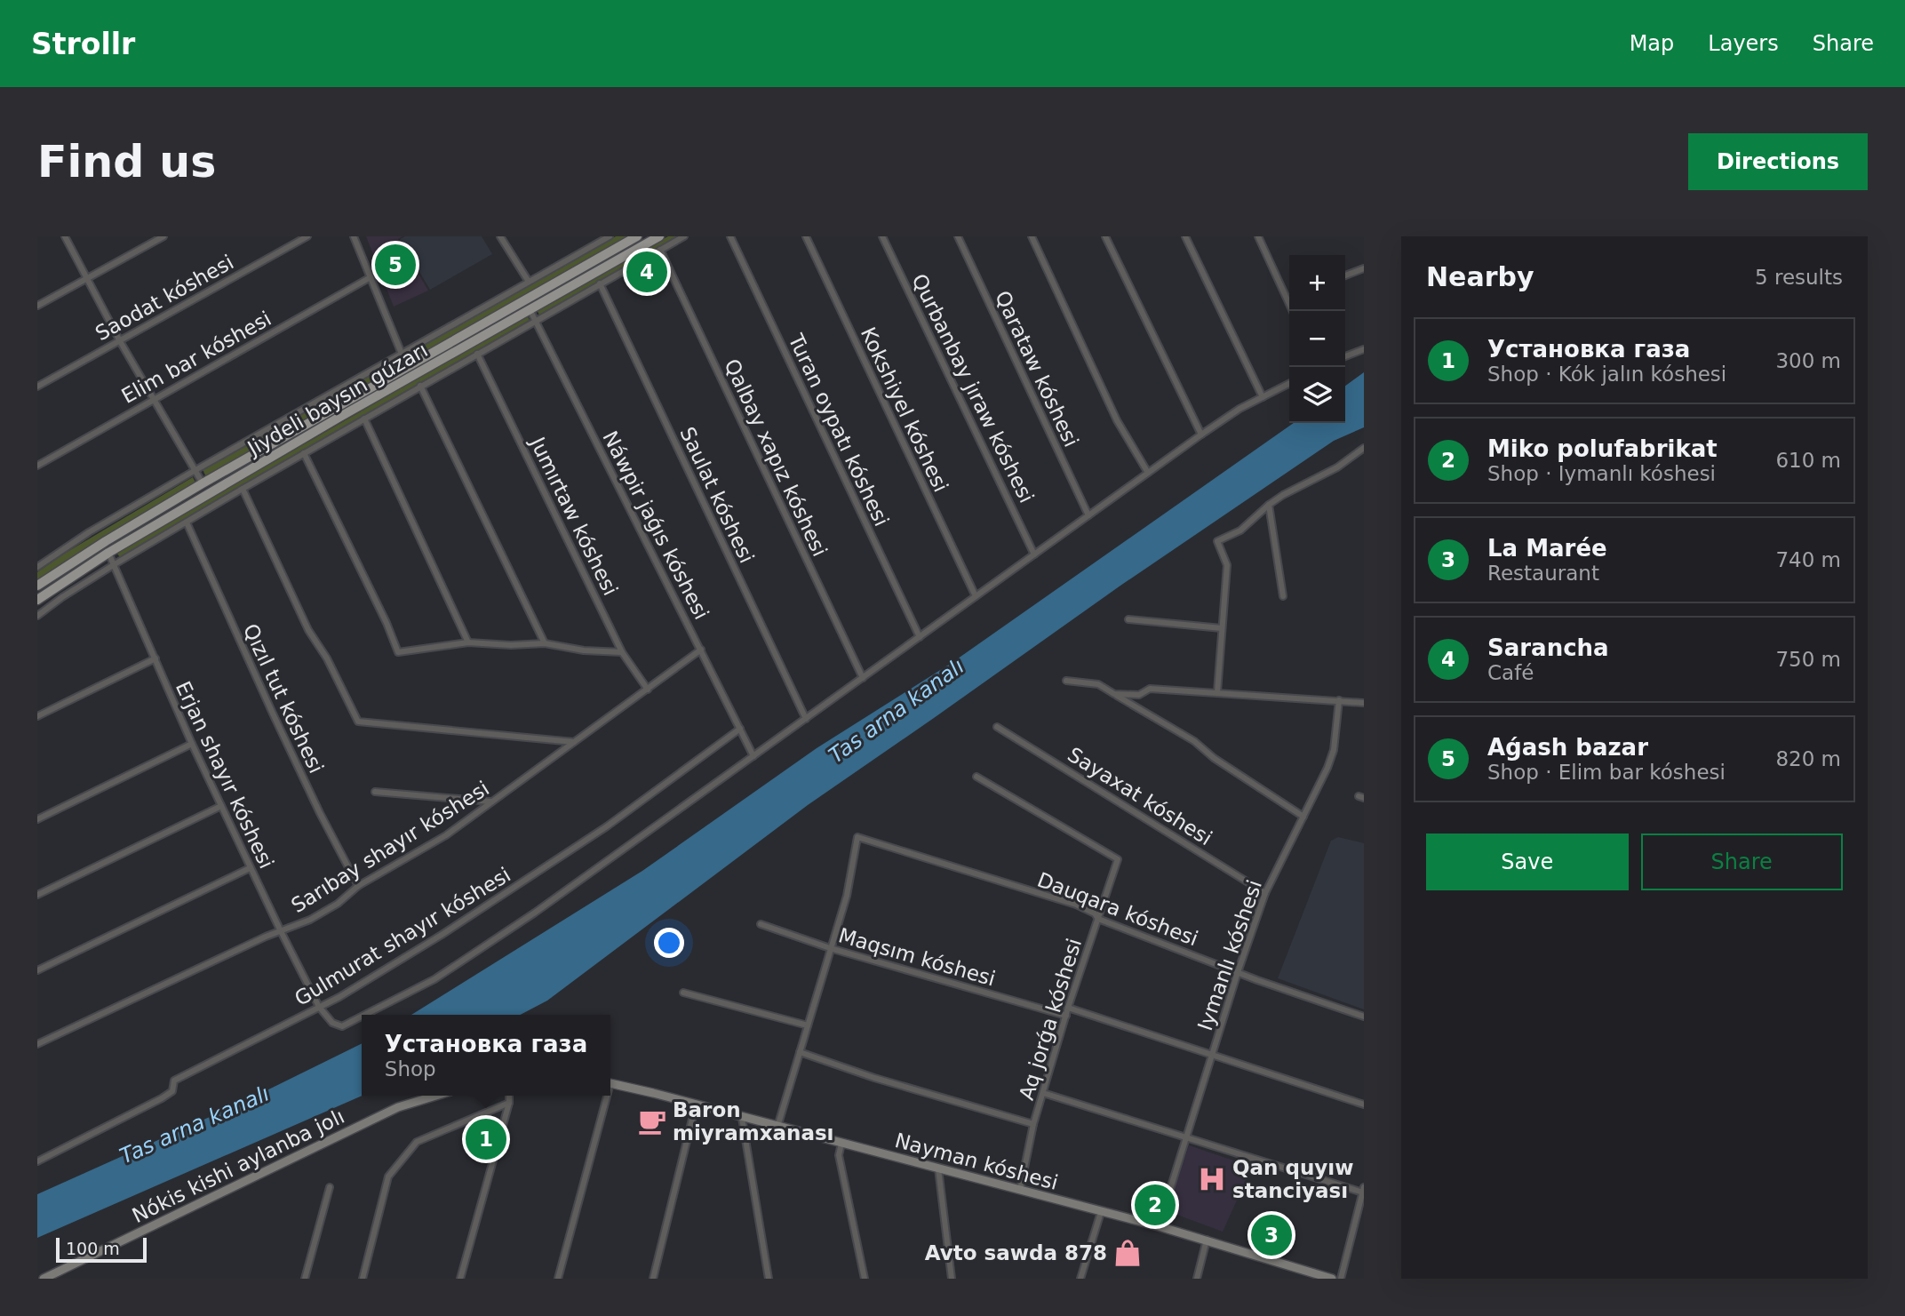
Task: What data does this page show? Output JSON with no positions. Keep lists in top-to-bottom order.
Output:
{
  "streets": {
    "main road": ["Jiydeli baysın gúzarı", "Nayman kóshesi", "Nókis kishi aylanba jolı"],
    "street": [
      "Saodat kóshesi",
      "Elim bar kóshesi",
      "Qarataw kóshesi",
      "Qurbanbay jıraw kóshesi",
      "Kokshiyel kóshesi",
      "Turan oypatı kóshesi",
      "Qalbay xapız kóshesi",
      "Saulat kóshesi",
      "Jumırtaw kóshesi",
      "Náwpir jaǵıs kóshesi",
      "Qızıl tut kóshesi",
      "Erjan shayır kóshesi",
      "Sayaxat kóshesi",
      "Sarıbay shayır kóshesi",
      "Dauqara kóshesi",
      "Gulmurat shayır kóshesi",
      "Iymanlı kóshesi",
      "Maqsım kóshesi",
      "Aq jorǵa kóshesi"
    ]
  },
  "crossings": [
    ["Jiydeli baysın gúzarı", "Náwpir jaǵıs kóshesi"],
    ["Jiydeli baysın gúzarı", "Erjan shayır kóshesi"],
    ["Jumırtaw kóshesi", "Sarıbay shayır kóshesi"],
    ["Náwpir jaǵıs kóshesi", "Sarıbay shayır kóshesi"],
    ["Náwpir jaǵıs kóshesi", "Gulmurat shayır kóshesi"],
    ["Qızıl tut kóshesi", "Sarıbay shayır kóshesi"],
    ["Erjan shayır kóshesi", "Sarıbay shayır kóshesi"],
    ["Erjan shayır kóshesi", "Gulmurat shayır kóshesi"],
    ["Sayaxat kóshesi", "Iymanlı kóshesi"],
    ["Dauqara kóshesi", "Iymanlı kóshesi"],
    ["Dauqara kóshesi", "Maqsım kóshesi"],
    ["Dauqara kóshesi", "Aq jorǵa kóshesi"],
    ["Iymanlı kóshesi", "Nayman kóshesi"],
    ["Maqsım kóshesi", "Aq jorǵa kóshesi"],
    ["Aq jorǵa kóshesi", "Nayman kóshesi"]
  ],
  "water": ["Tas arna kanalı"],
  "places": {
    "cafe": ["Baron miyramxanası"],
    "hospital": ["Qan quyıw stanciyası"],
    "shop": ["Avto sawda 878"]
  },
  "scale_bar": "100 m",
  "page": {
    "header": "Strollr",
    "nav": ["Map", "Layers", "Share"],
    "buttons": [
      "Directions",
      ["Save", "Share"]
    ],
    "title": "Find us",
    "heading": ["Nearby", "5 results"],
    "pins": [
      "5",
      "4",
      "1",
      "2",
      "3"
    ],
    "map_buttons": ["+", "−"],
    "list": [
      {
        "mark": "1",
        "name": "Установка газа",
        "note": "Shop · Kók jalın kóshesi",
        "value": "300 m"
      },
      {
        "mark": "2",
        "name": "Miko polufabrikat",
        "note": "Shop · Iymanlı kóshesi",
        "value": "610 m"
      },
      {
        "mark": "3",
        "name": "La Marée",
        "note": "Restaurant",
        "value": "740 m"
      },
      {
        "mark": "4",
        "name": "Sarancha",
        "note": "Café",
        "value": "750 m"
      },
      {
        "mark": "5",
        "name": "Aǵash bazar",
        "note": "Shop · Elim bar kóshesi",
        "value": "820 m"
      }
    ],
    "popup": ["Установка газа", "Shop"],
    "scale": "100 m"
  }
}
